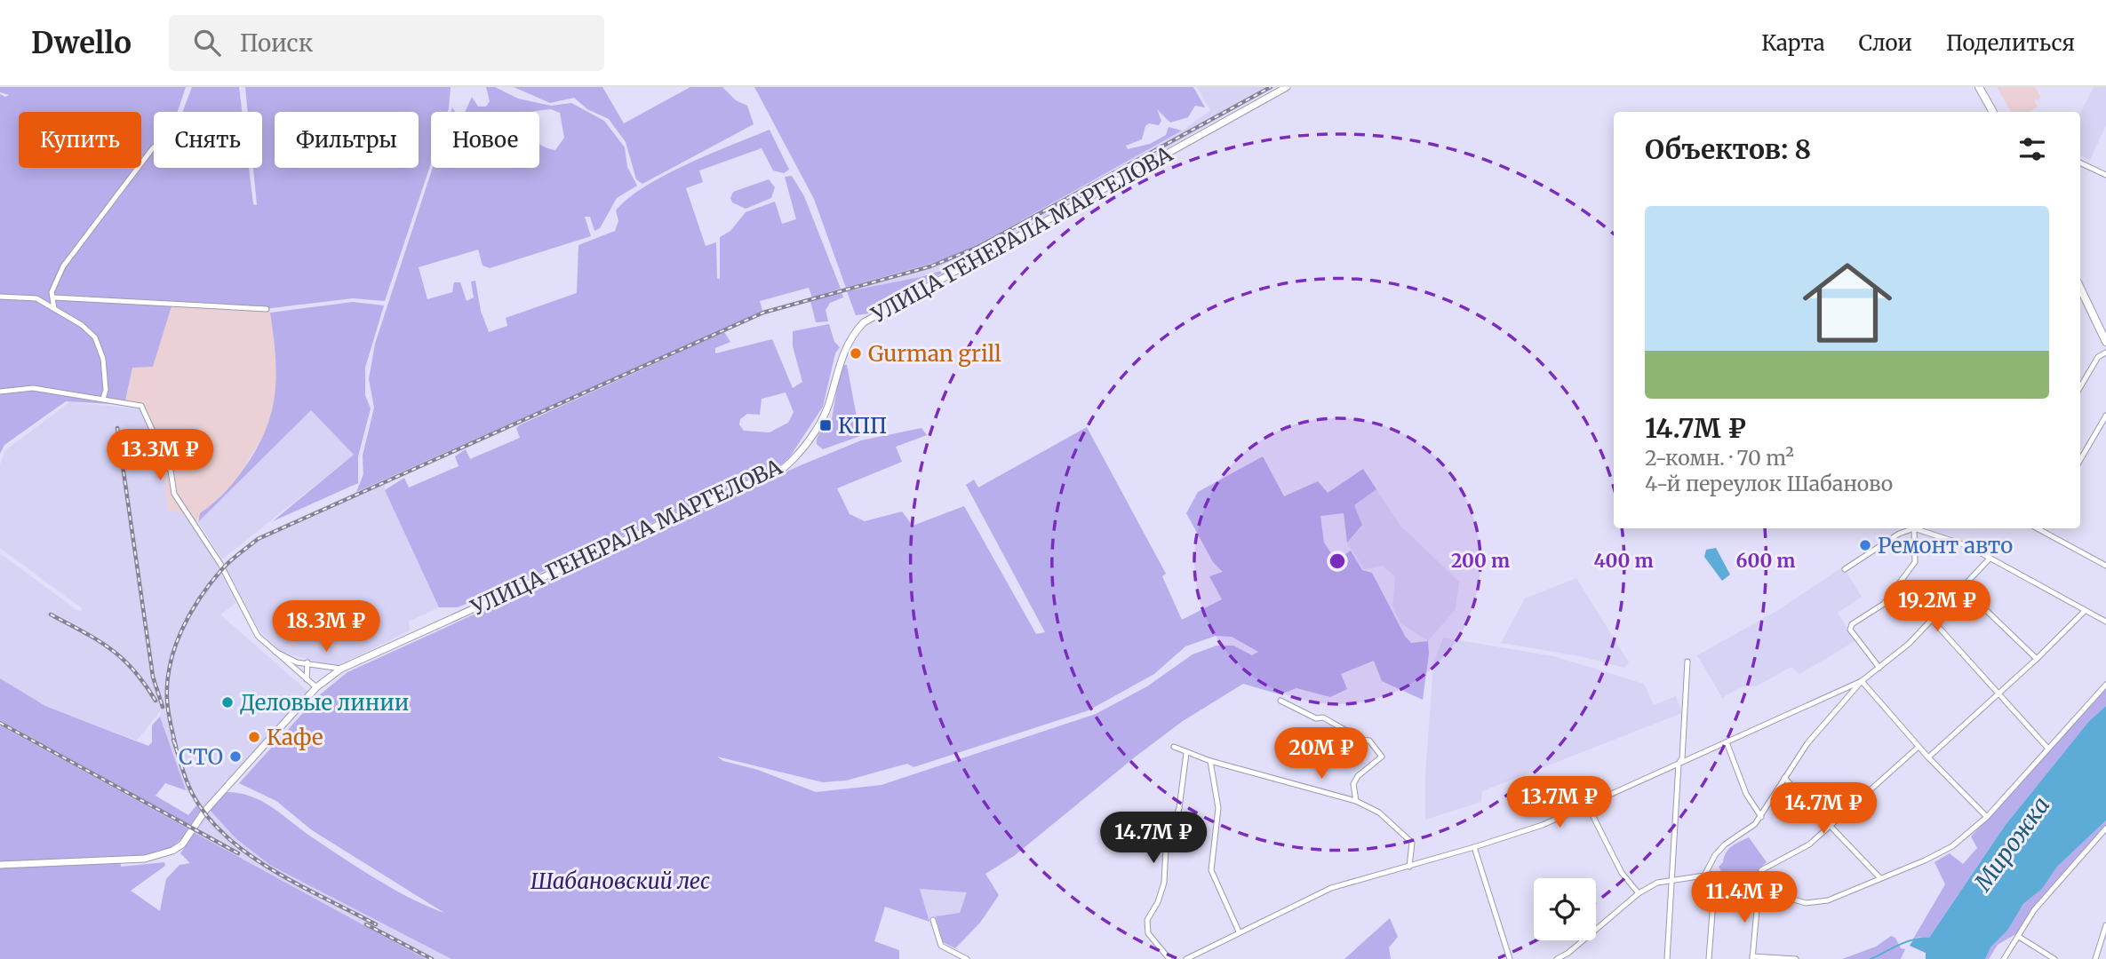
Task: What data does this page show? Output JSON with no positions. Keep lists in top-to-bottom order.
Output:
{
  "streets": {
    "main road": ["УЛИЦА ГЕНЕРАЛА МАРГЕЛОВА"]
  },
  "water": ["Мирожка"],
  "parks": ["Шабановский лес"],
  "places": {
    "other": [
      "Gurman grill",
      "Ремонт авто",
      "Деловые линии",
      "Кафе",
      "СТО"
    ],
    "transit": ["КПП"]
  },
  "page": {
    "header": "Dwello",
    "search": "Поиск",
    "nav": ["Карта", "Слои", "Поделиться"],
    "chip": [
      "Купить",
      "Снять",
      "Фильтры",
      "Новое"
    ],
    "heading": "Объектов: 8",
    "list": [
      {
        "name": "14.7M ₽",
        "note": "2-комн. · 70 m² · 4-й переулок Шабаново"
      }
    ],
    "price": [
      "13.3M ₽",
      "19.2M ₽",
      "18.3M ₽",
      "20M ₽",
      "13.7M ₽",
      "14.7M ₽",
      "14.7M ₽",
      "11.4M ₽"
    ]
  },
  "rings": ["200 m", "400 m", "600 m"]
}
